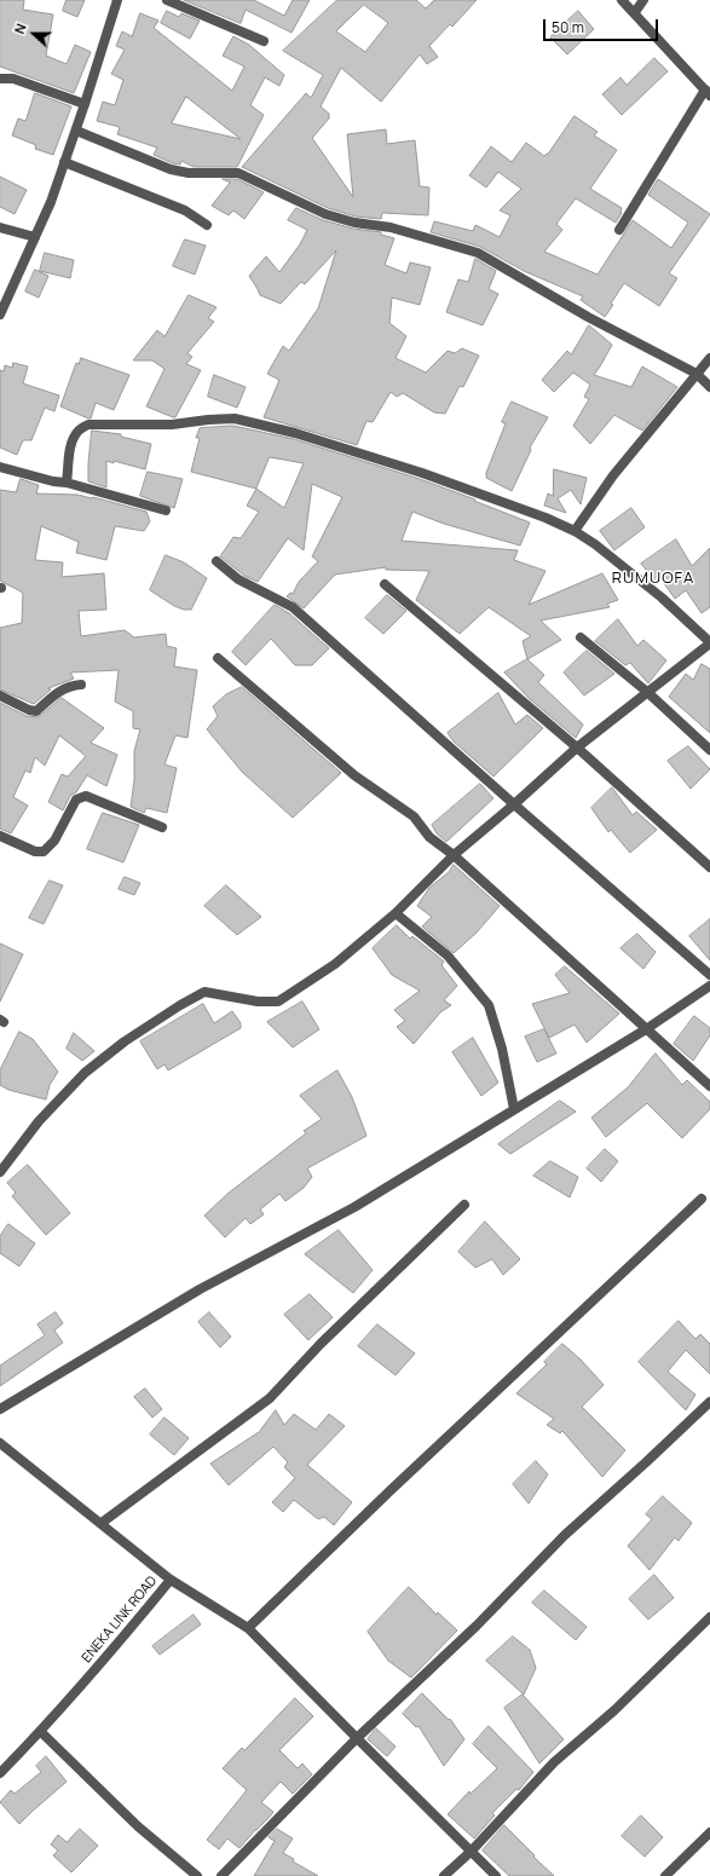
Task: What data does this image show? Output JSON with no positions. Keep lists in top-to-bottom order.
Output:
{
  "streets": {
    "street": ["ENEKA LINK ROAD"]
  },
  "districts": ["RUMUOFA"],
  "scale_bar": "50 m",
  "north": "left"
}
